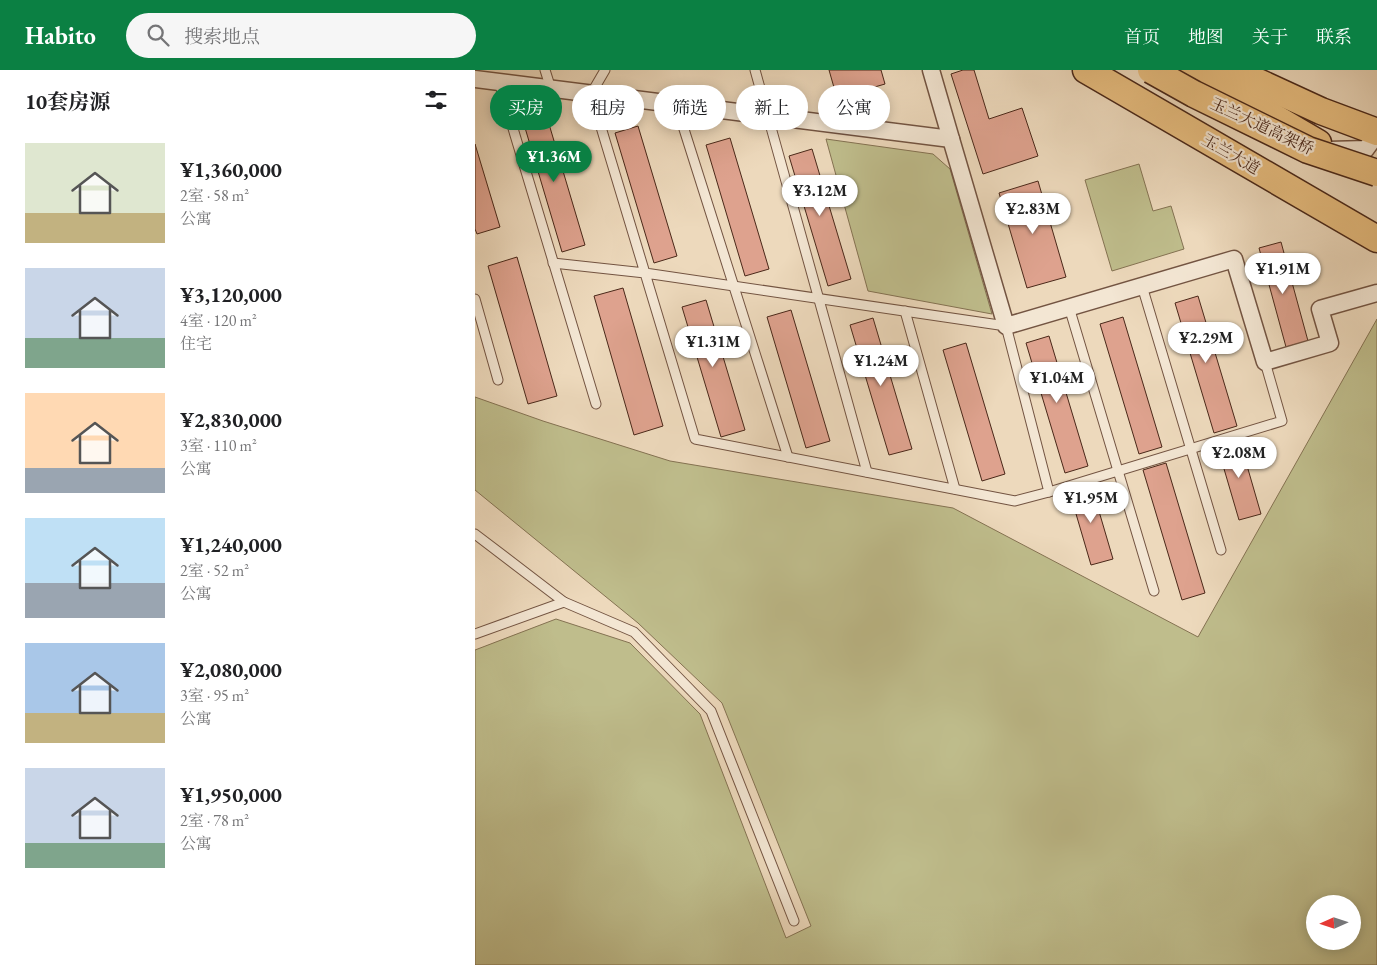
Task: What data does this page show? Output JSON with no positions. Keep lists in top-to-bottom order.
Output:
{
  "streets": {
    "main road": ["玉兰大道高架桥", "玉兰大道"]
  },
  "north": "left",
  "page": {
    "header": "Habito",
    "search": "搜索地点",
    "nav": [
      "首页",
      "地图",
      "关于",
      "联系"
    ],
    "heading": "10套房源",
    "chip": [
      "买房",
      "租房",
      "筛选",
      "新上",
      "公寓"
    ],
    "list": [
      {
        "name": "¥1,360,000",
        "note": "2室 · 58 m² · 公寓"
      },
      {
        "name": "¥3,120,000",
        "note": "4室 · 120 m² · 住宅"
      },
      {
        "name": "¥2,830,000",
        "note": "3室 · 110 m² · 公寓"
      },
      {
        "name": "¥1,240,000",
        "note": "2室 · 52 m² · 公寓"
      },
      {
        "name": "¥2,080,000",
        "note": "3室 · 95 m² · 公寓"
      },
      {
        "name": "¥1,950,000",
        "note": "2室 · 78 m² · 公寓"
      }
    ],
    "price": [
      "¥1.36M",
      "¥3.12M",
      "¥2.83M",
      "¥1.91M",
      "¥2.29M",
      "¥1.31M",
      "¥1.24M",
      "¥1.04M",
      "¥2.08M",
      "¥1.95M"
    ]
  }
}
